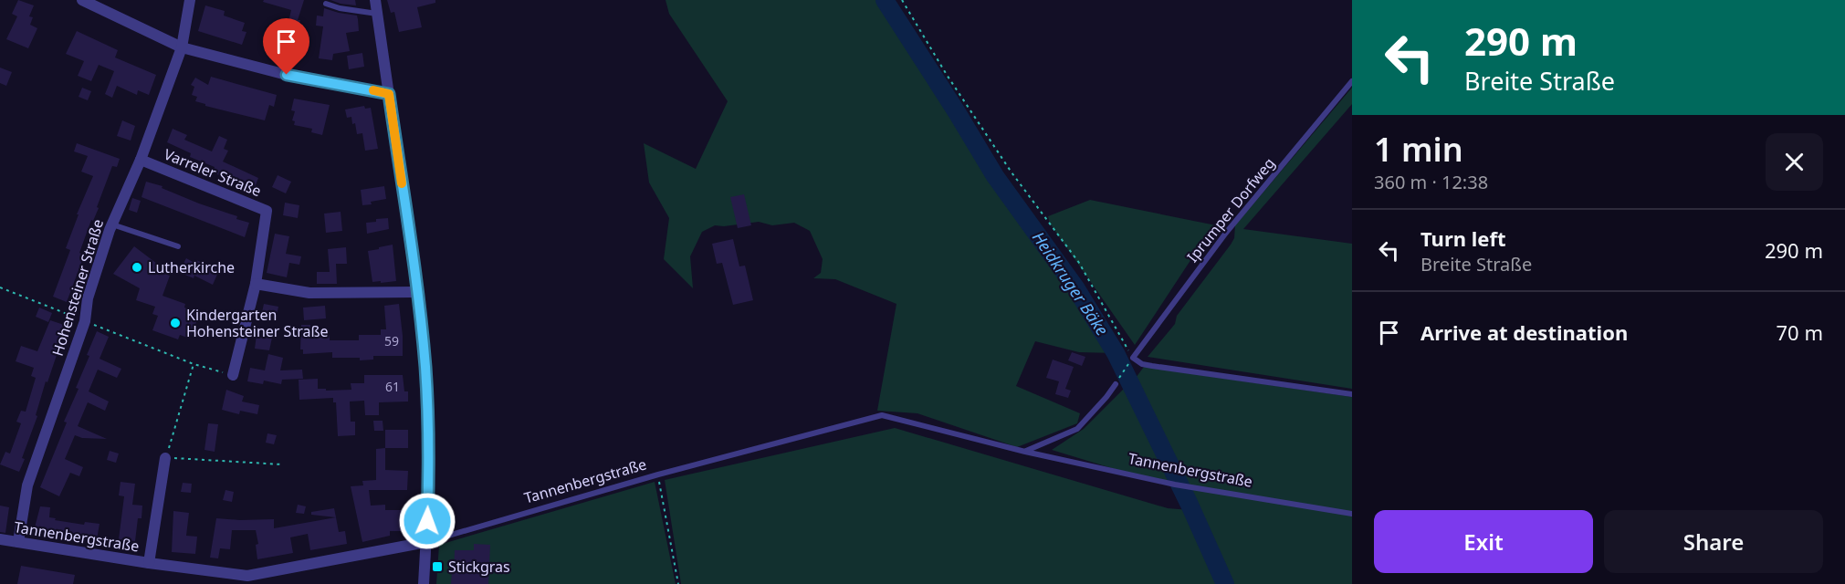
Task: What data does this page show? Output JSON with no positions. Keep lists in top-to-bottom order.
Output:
{
  "streets": {
    "street": ["Varreler Straße", "Hohensteiner Straße", "Tannenbergstraße"],
    "lane": ["Iprumper Dorfweg"]
  },
  "crossings": [
    ["Varreler Straße", "Hohensteiner Straße"],
    ["Hohensteiner Straße", "Tannenbergstraße"]
  ],
  "water": ["Heidkruger Bäke"],
  "places": {
    "other": ["Lutherkirche", "Kindergarten Hohensteiner Straße"],
    "transit": ["Stickgras"]
  },
  "house_numbers": ["59", "61"],
  "page": {
    "turn": ["290 m", "Breite Straße"],
    "heading": ["1 min", "360 m · 12:38"],
    "list": [
      {
        "name": "Turn left",
        "note": "Breite Straße",
        "value": "290 m"
      },
      {
        "name": "Arrive at destination",
        "value": "70 m"
      }
    ],
    "buttons": ["Exit", "Share"]
  }
}
